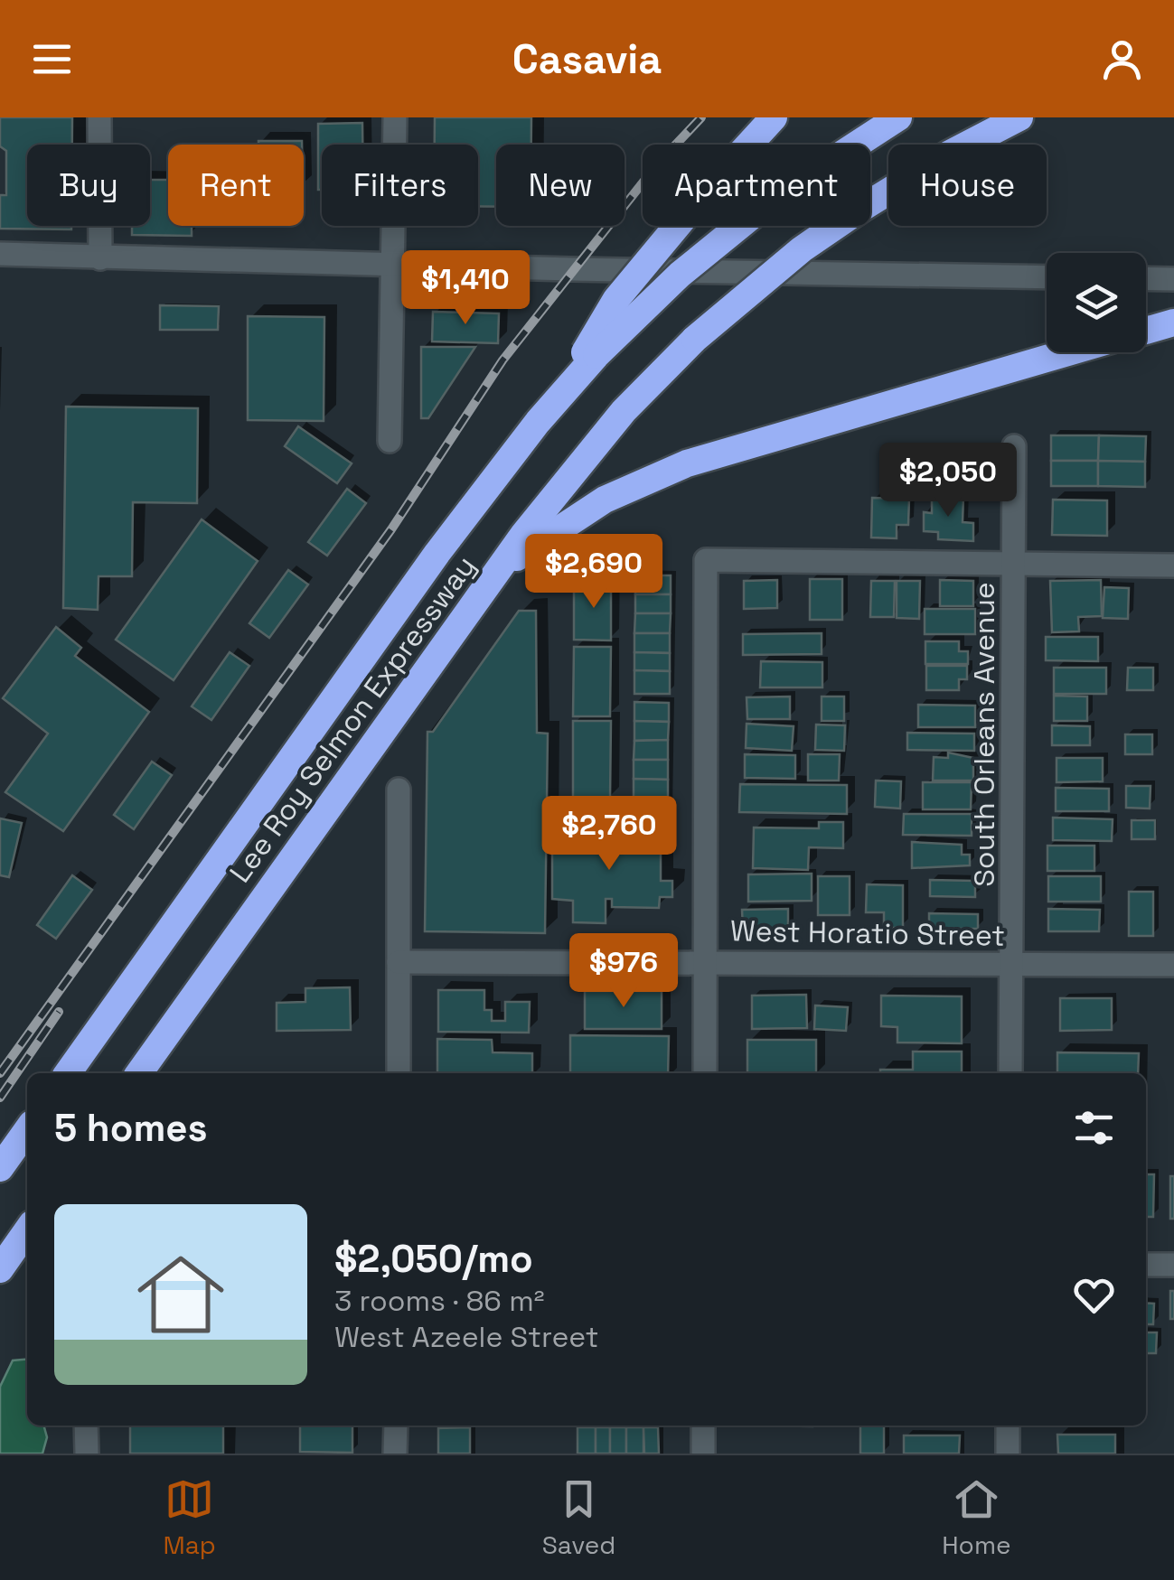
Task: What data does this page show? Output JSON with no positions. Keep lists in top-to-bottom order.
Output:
{
  "streets": {
    "highway": ["Lee Roy Selmon Expressway"],
    "street": ["South Orleans Avenue", "West Horatio Street"]
  },
  "crossings": [
    ["South Orleans Avenue", "West Horatio Street"]
  ],
  "page": {
    "header": "Casavia",
    "chip": [
      "Buy",
      "Rent",
      "Filters",
      "New",
      "Apartment",
      "House"
    ],
    "price": [
      "$1,410",
      "$2,050",
      "$2,690",
      "$2,760",
      "$976"
    ],
    "heading": "5 homes",
    "list": [
      {
        "name": "$2,050/mo",
        "note": "3 rooms · 86 m² · West Azeele Street"
      }
    ],
    "tabs": ["Map", "Saved", "Home"]
  }
}
